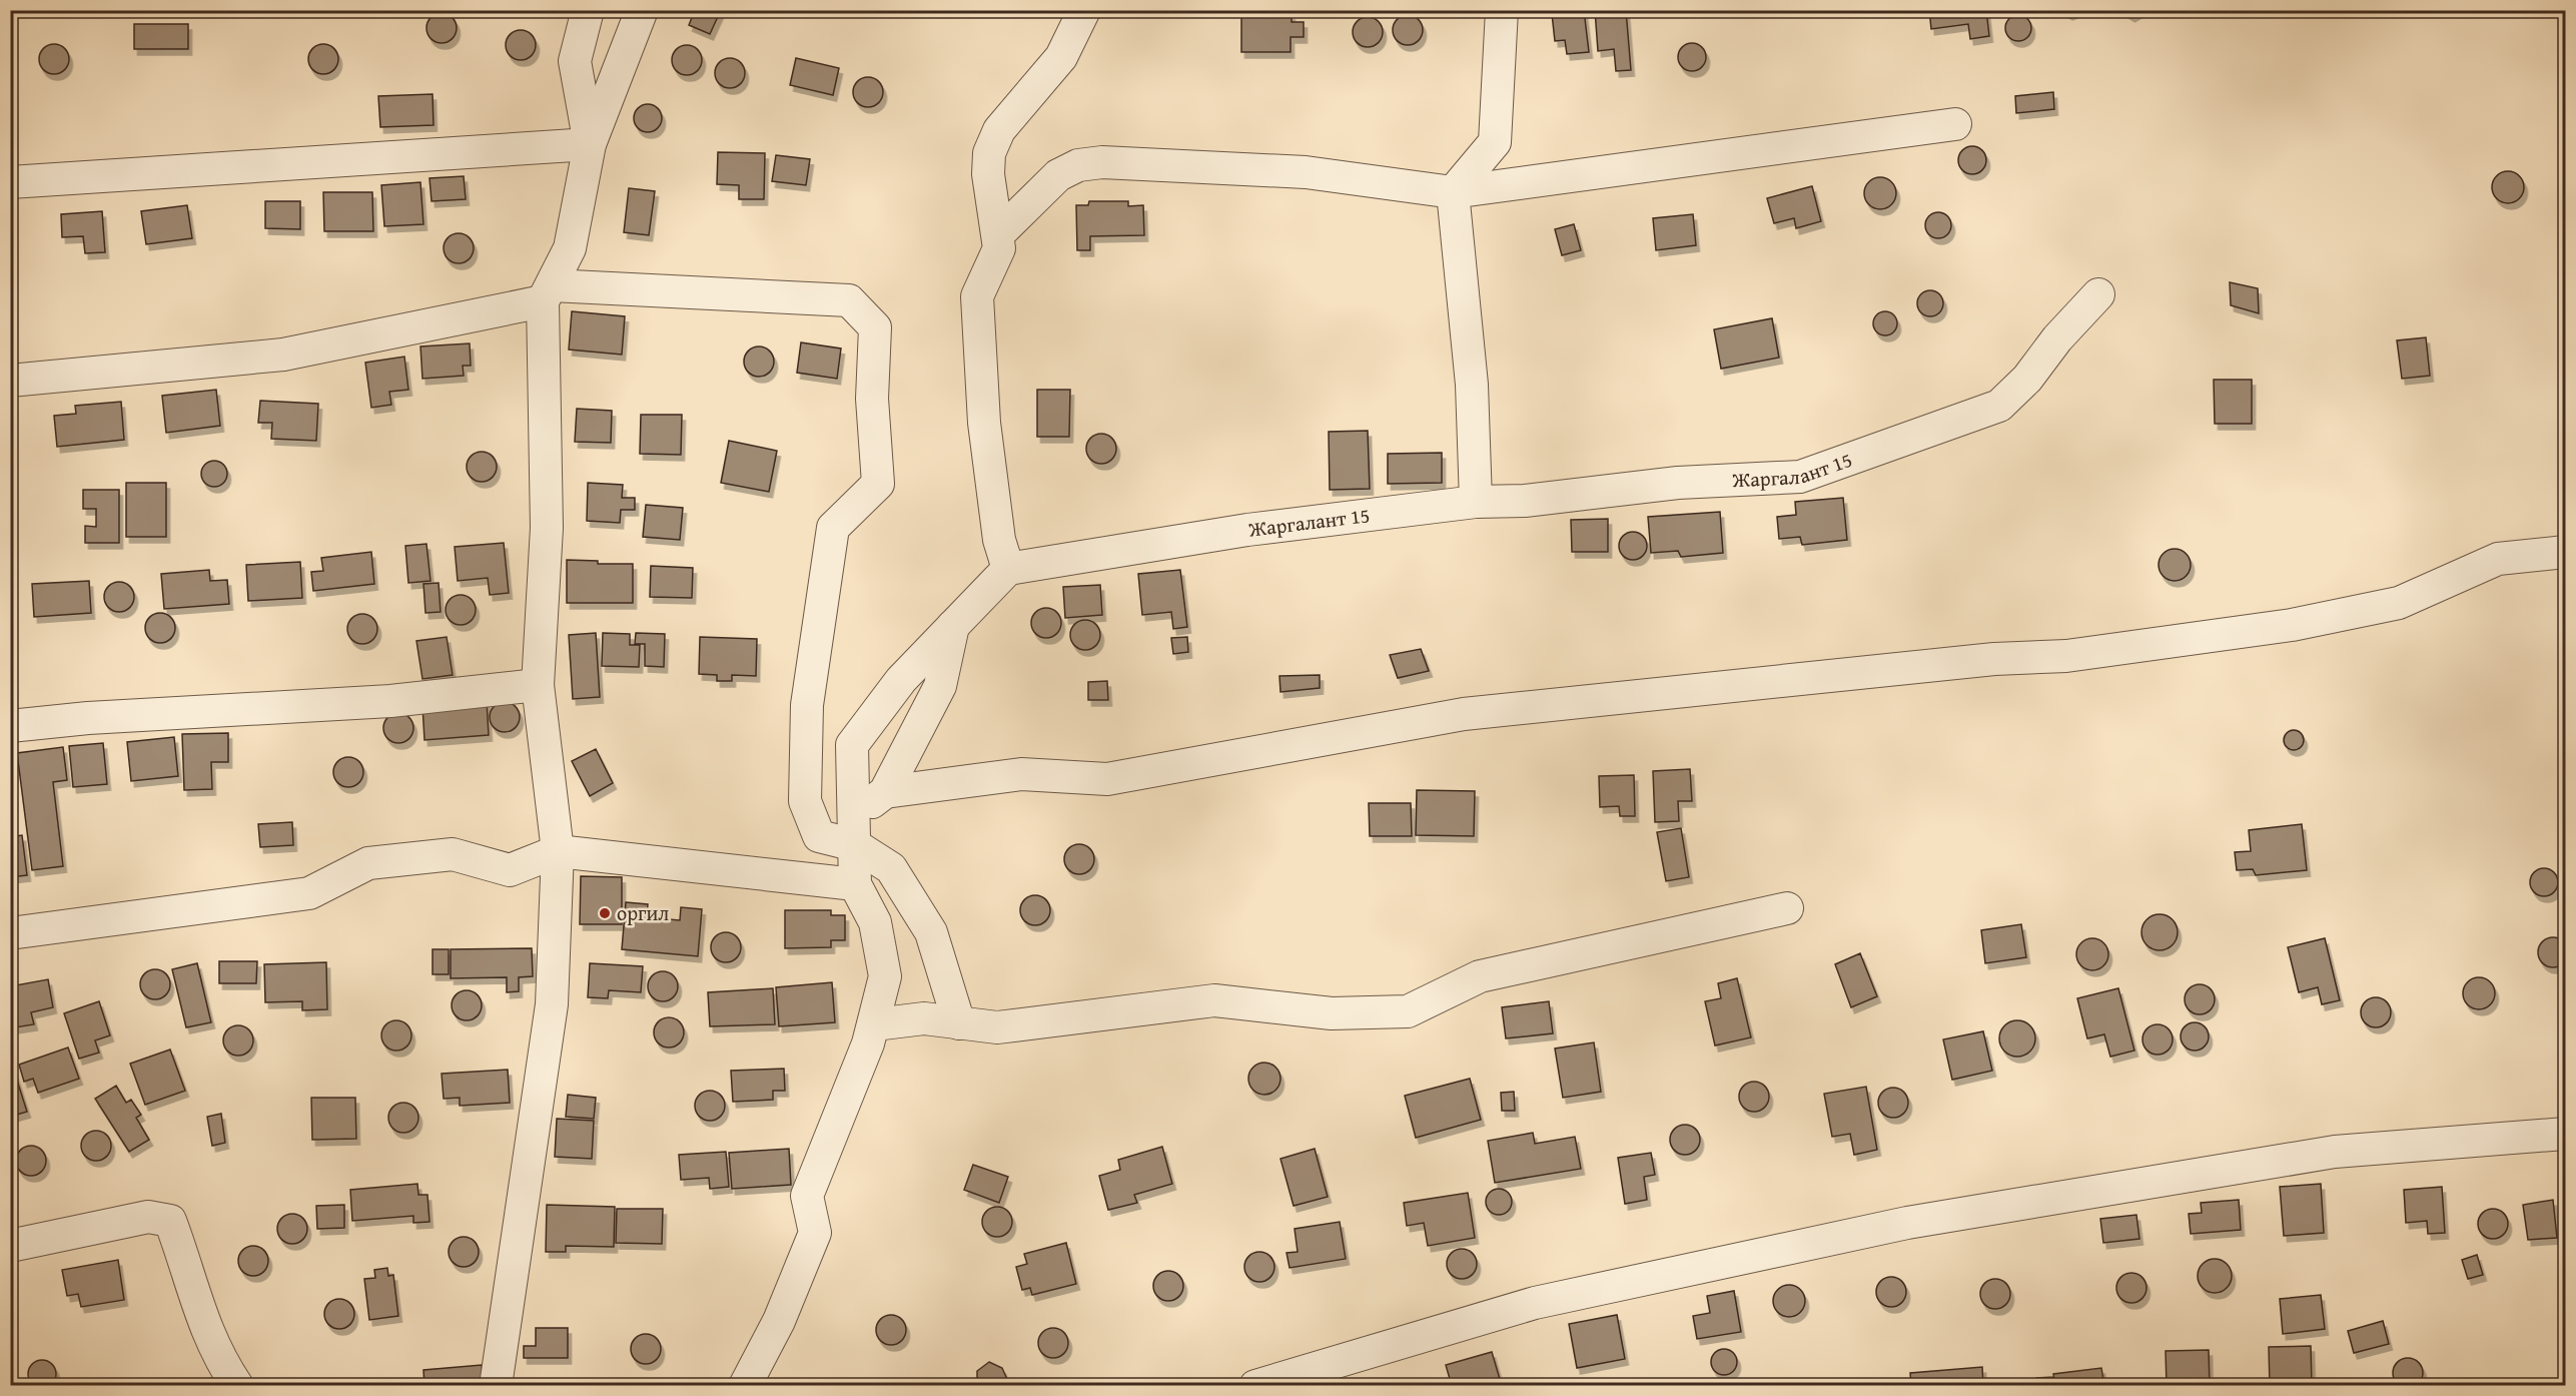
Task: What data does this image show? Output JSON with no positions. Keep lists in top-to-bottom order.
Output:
{
  "streets": {
    "street": ["Жаргалант 15"]
  },
  "places": ["оргил"]
}
